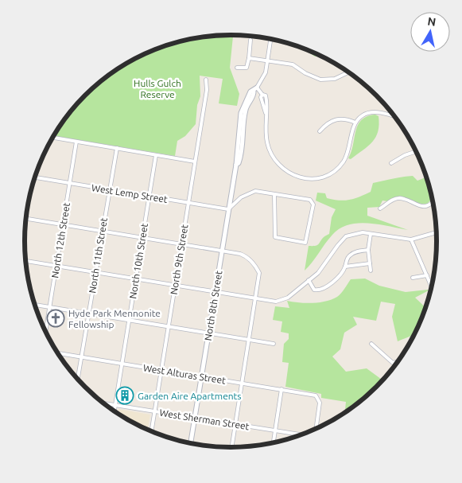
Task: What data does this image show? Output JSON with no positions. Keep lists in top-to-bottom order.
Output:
{
  "streets": {
    "street": [
      "West Lemp Street",
      "North 12th Street",
      "North 11th Street",
      "North 9th Street",
      "North 10th Street",
      "North 8th Street",
      "West Alturas Street",
      "West Sherman Street"
    ]
  },
  "crossings": [
    ["West Lemp Street", "North 12th Street"],
    ["West Lemp Street", "North 11th Street"],
    ["West Lemp Street", "North 9th Street"],
    ["West Lemp Street", "North 10th Street"],
    ["West Lemp Street", "North 8th Street"],
    ["North 11th Street", "West Alturas Street"],
    ["North 9th Street", "West Alturas Street"],
    ["North 9th Street", "West Sherman Street"],
    ["North 10th Street", "West Alturas Street"],
    ["North 10th Street", "West Sherman Street"],
    ["North 8th Street", "West Alturas Street"],
    ["North 8th Street", "West Sherman Street"]
  ],
  "parks": ["Hulls Gulch Reserve"],
  "places": {
    "church": ["Hyde Park Mennonite Fellowship"],
    "building": ["Garden Aire Apartments"]
  },
  "north": "top"
}
